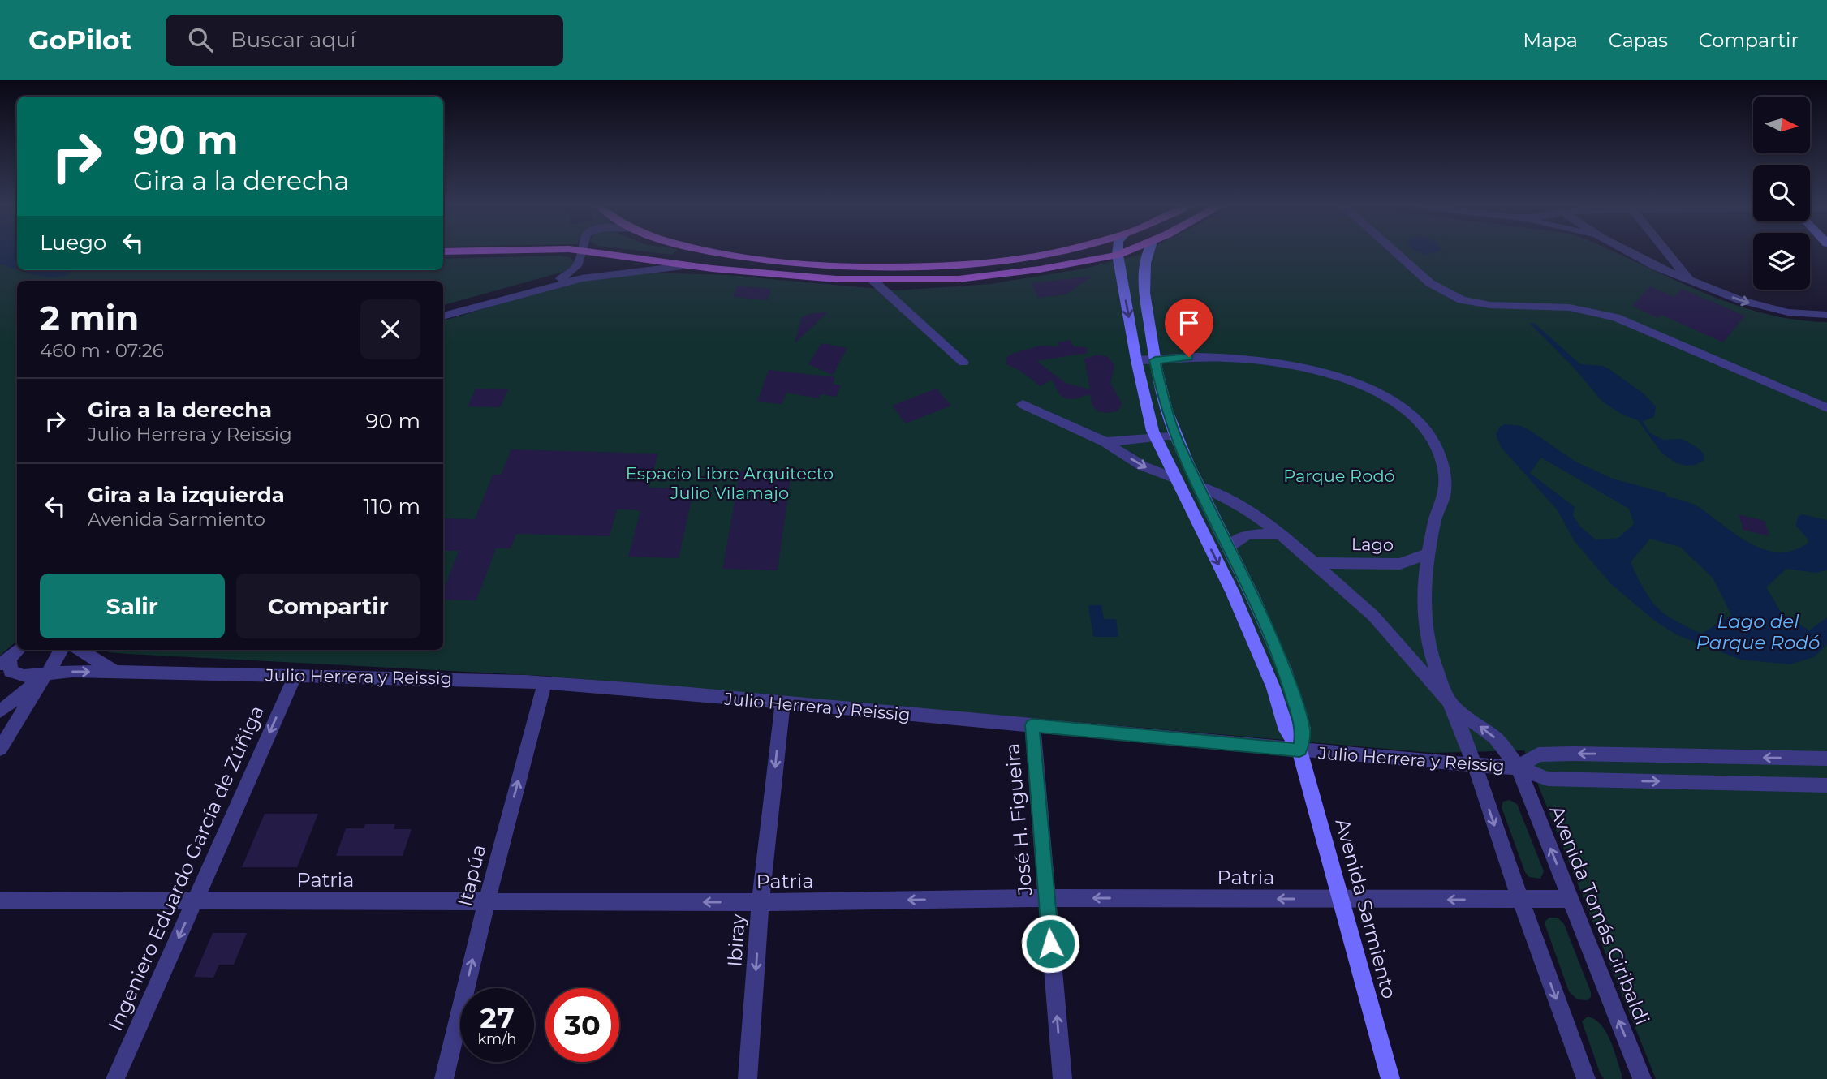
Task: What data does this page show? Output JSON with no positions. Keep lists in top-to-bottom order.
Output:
{
  "streets": {
    "street": [
      "Lago",
      "Julio Herrera y Reissig",
      "José H. Figueira",
      "Ingeniero Eduardo García de Zúñiga",
      "Itapúa",
      "Patria",
      "Avenida Sarmiento",
      "Avenida Tomás Giribaldi",
      "Ibiray"
    ]
  },
  "crossings": [
    ["Julio Herrera y Reissig", "José H. Figueira"],
    ["Julio Herrera y Reissig", "Ingeniero Eduardo García de Zúñiga"],
    ["Julio Herrera y Reissig", "Itapúa"],
    ["Julio Herrera y Reissig", "Avenida Sarmiento"],
    ["Julio Herrera y Reissig", "Avenida Tomás Giribaldi"],
    ["Julio Herrera y Reissig", "Ibiray"],
    ["José H. Figueira", "Patria"],
    ["Ingeniero Eduardo García de Zúñiga", "Patria"],
    ["Itapúa", "Patria"],
    ["Patria", "Avenida Sarmiento"],
    ["Patria", "Avenida Tomás Giribaldi"],
    ["Patria", "Ibiray"]
  ],
  "one_way": [
    "José H. Figueira",
    "Ingeniero Eduardo García de Zúñiga",
    "Itapúa",
    "Patria",
    "Ibiray"
  ],
  "water": ["Lago del Parque Rodó"],
  "parks": ["Espacio Libre Arquitecto Julio Vilamajo", "Parque Rodó"],
  "north": "right",
  "page": {
    "header": "GoPilot",
    "search": "Buscar aquí",
    "nav": ["Mapa", "Capas", "Compartir"],
    "turn": ["90 m", "Gira a la derecha"],
    "then": "Luego",
    "heading": ["2 min", "460 m · 07:26"],
    "list": [
      {
        "name": "Gira a la derecha",
        "note": "Julio Herrera y Reissig",
        "value": "90 m"
      },
      {
        "name": "Gira a la izquierda",
        "note": "Avenida Sarmiento",
        "value": "110 m"
      }
    ],
    "buttons": ["Salir", "Compartir"],
    "speed": "27 km/h",
    "limit": "30"
  }
}
